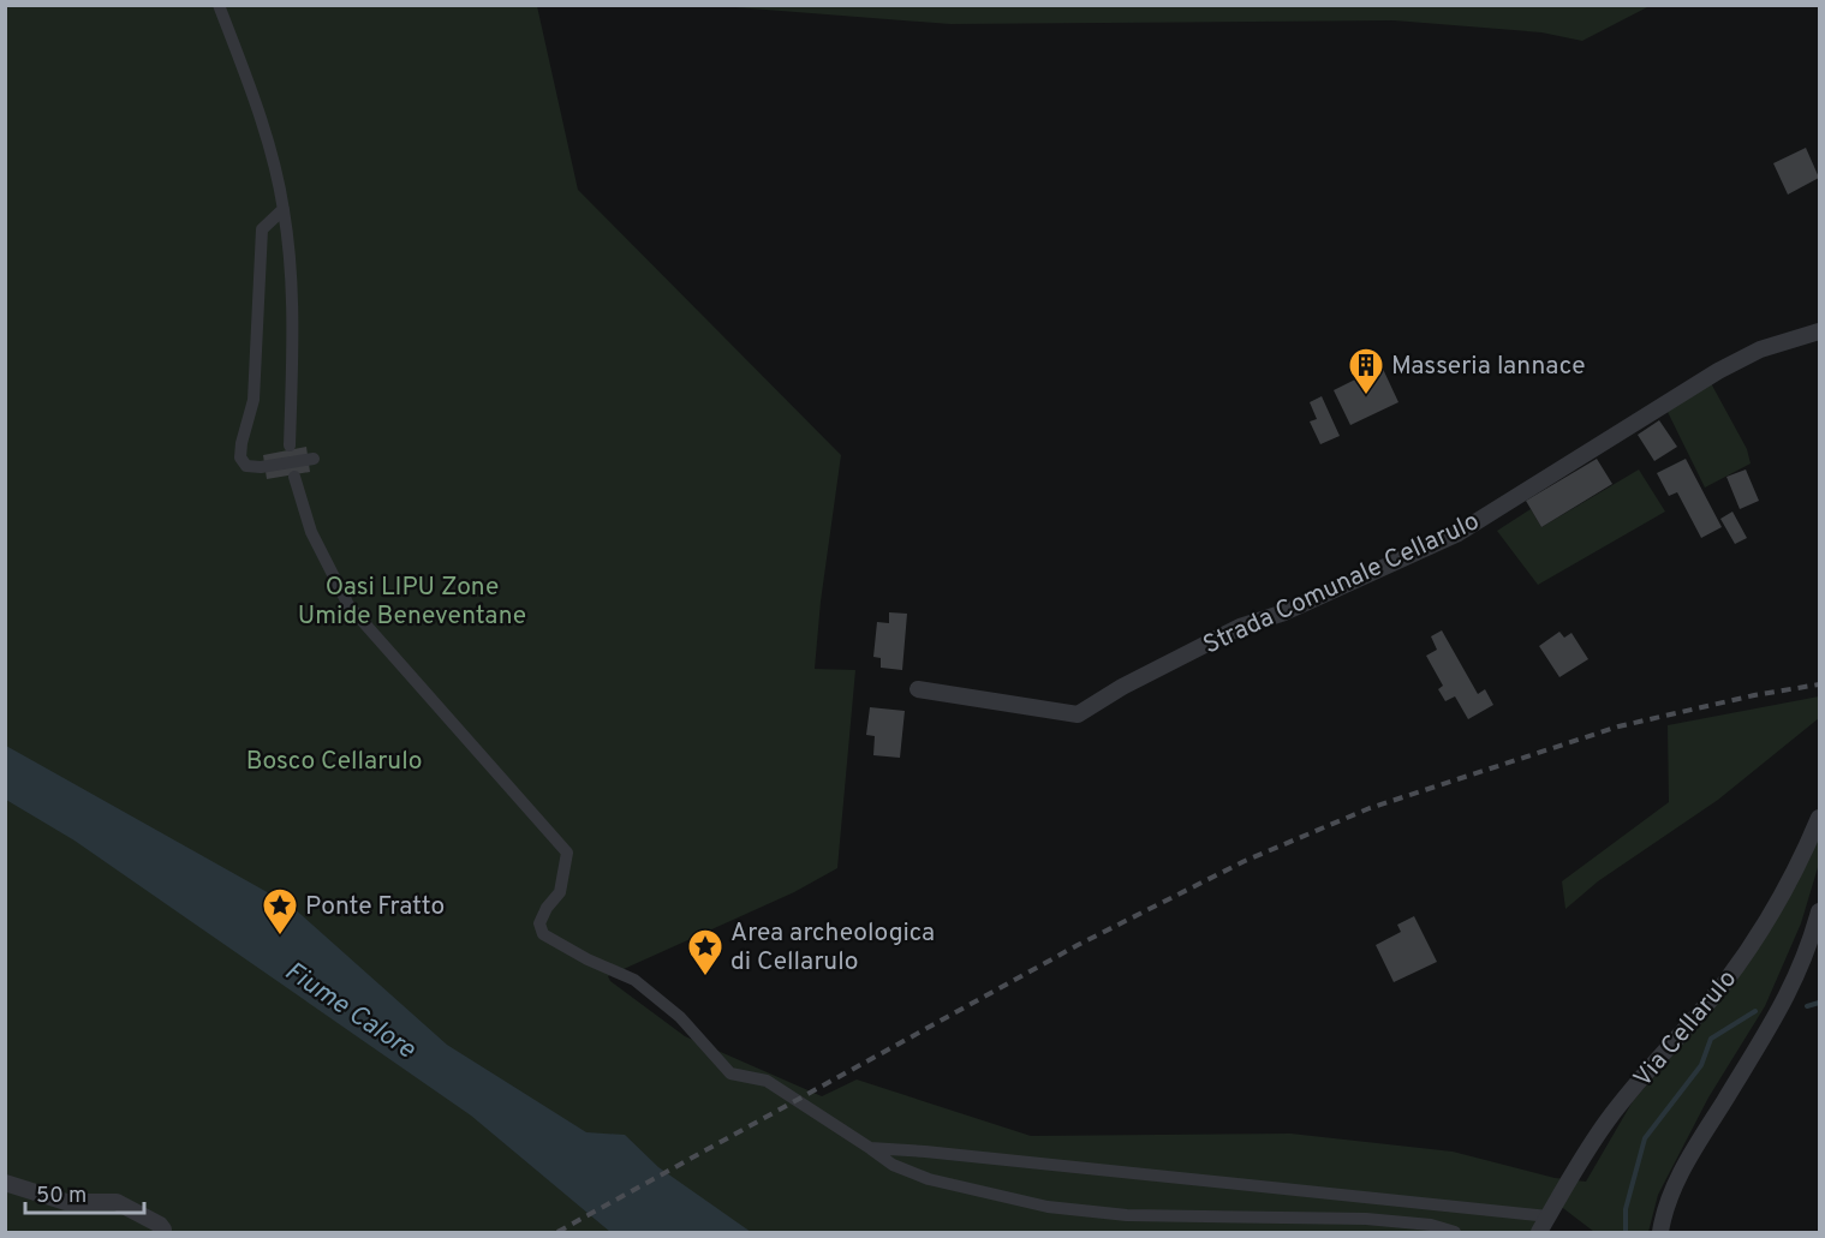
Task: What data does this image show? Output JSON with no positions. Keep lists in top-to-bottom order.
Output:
{
  "streets": {
    "street": ["Strada Comunale Cellarulo", "Via Cellarulo"]
  },
  "water": ["Fiume Calore"],
  "parks": ["Oasi LIPU Zone Umide Beneventane", "Bosco Cellarulo"],
  "places": {
    "building": ["Masseria Iannace"],
    "place": ["Ponte Fratto", "Area archeologica di Cellarulo"]
  },
  "scale_bar": "50 m"
}
